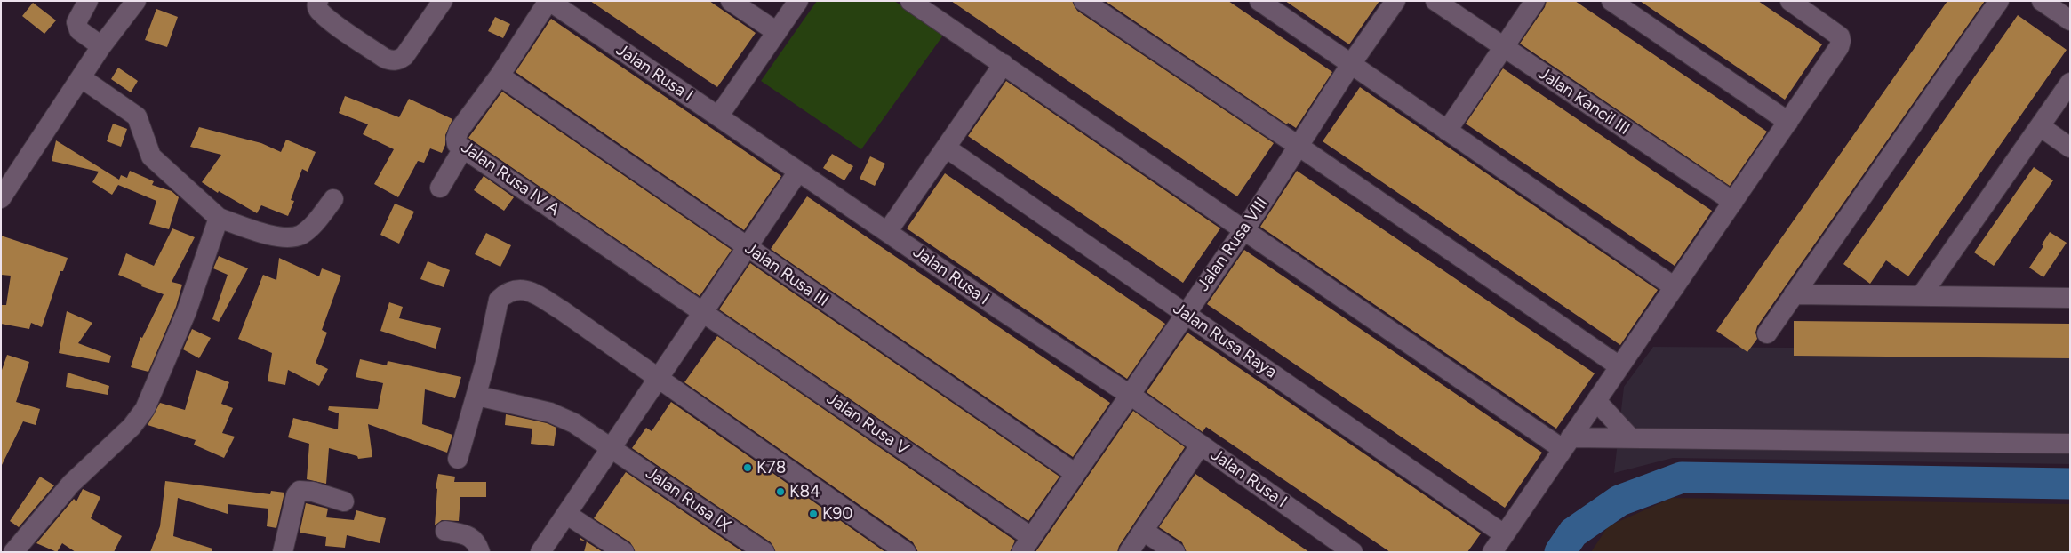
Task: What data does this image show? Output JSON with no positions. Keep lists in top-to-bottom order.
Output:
{
  "streets": {
    "street": [
      "Jalan Rusa I",
      "Jalan Kancil III",
      "Jalan Rusa IV A",
      "Jalan Rusa VIII",
      "Jalan Rusa III",
      "Jalan Rusa Raya",
      "Jalan Rusa V",
      "Jalan Rusa IX"
    ]
  },
  "crossings": [
    ["Jalan Rusa I", "Jalan Rusa IV A"],
    ["Jalan Rusa I", "Jalan Rusa VIII"],
    ["Jalan Rusa IV A", "Jalan Rusa III"],
    ["Jalan Rusa IV A", "Jalan Rusa V"],
    ["Jalan Rusa VIII", "Jalan Rusa III"],
    ["Jalan Rusa VIII", "Jalan Rusa Raya"],
    ["Jalan Rusa VIII", "Jalan Rusa V"]
  ],
  "places": ["K78", "K84", "K90"]
}
